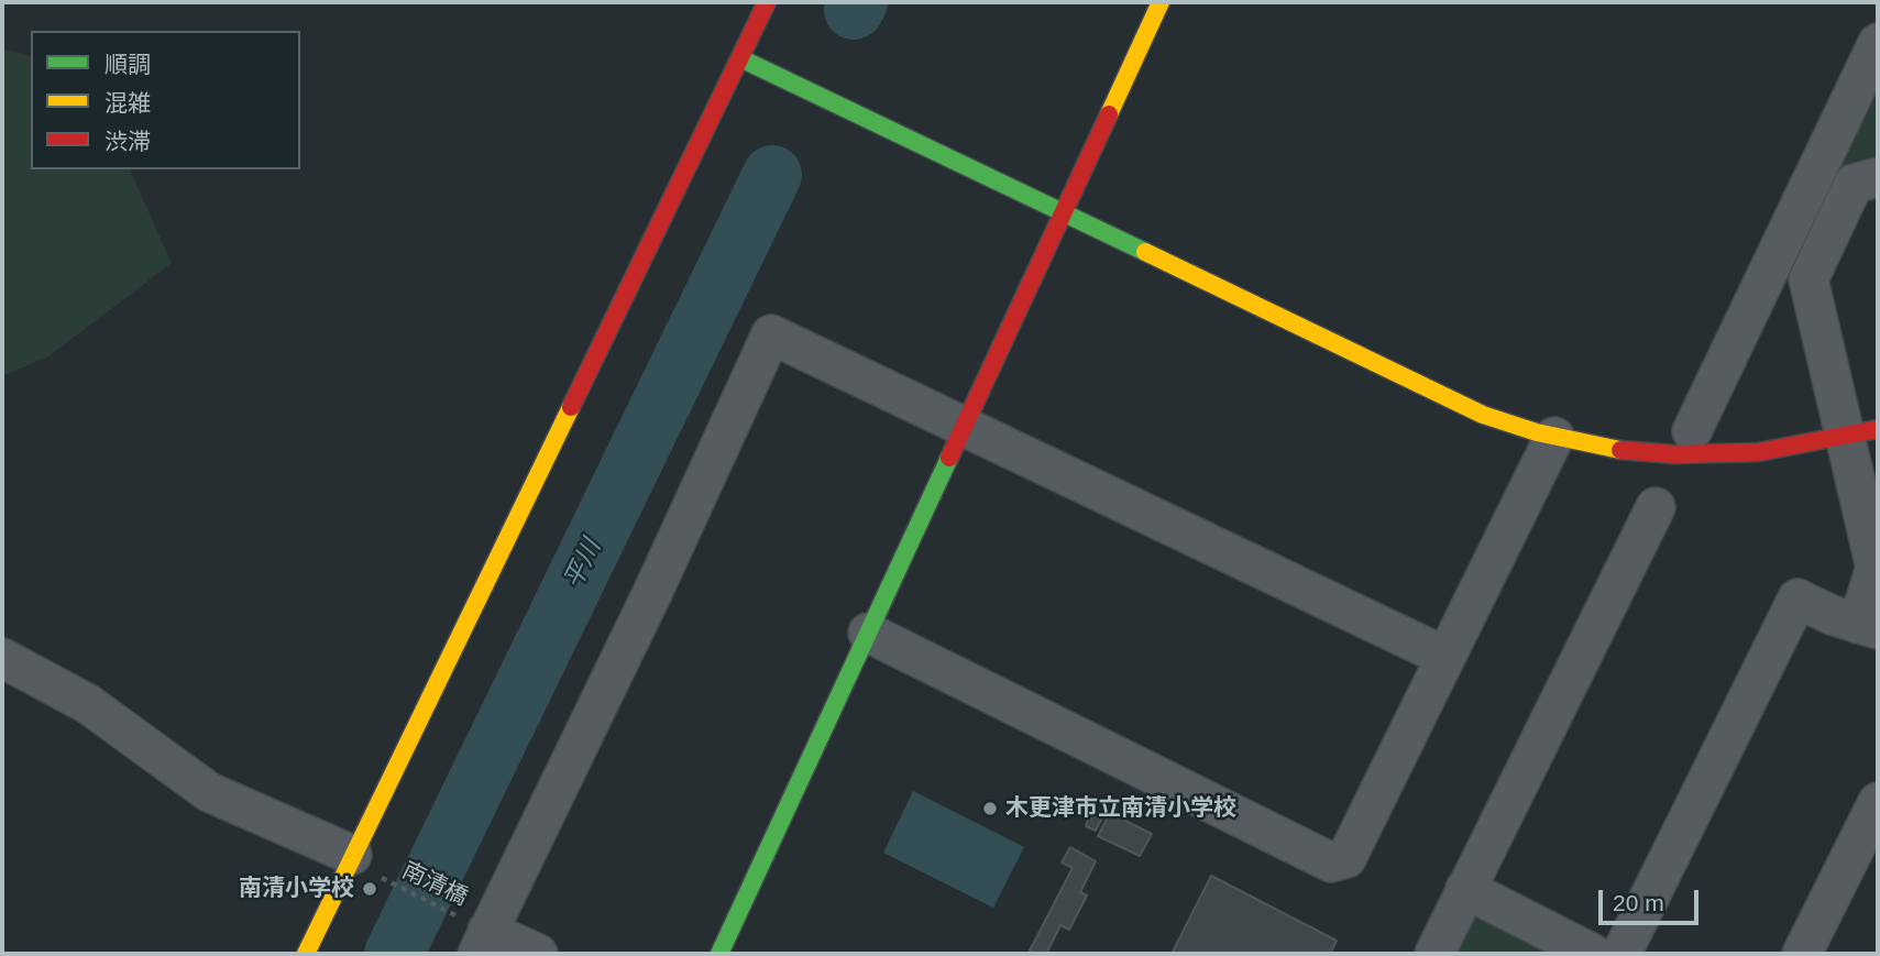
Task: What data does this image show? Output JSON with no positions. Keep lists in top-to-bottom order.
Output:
{
  "streets": {
    "path": ["南清橋"]
  },
  "water": ["平川"],
  "places": ["木更津市立南清小学校", "南清小学校"],
  "legend": ["順調", "混雑", "渋滞"],
  "scale_bar": "20 m"
}
